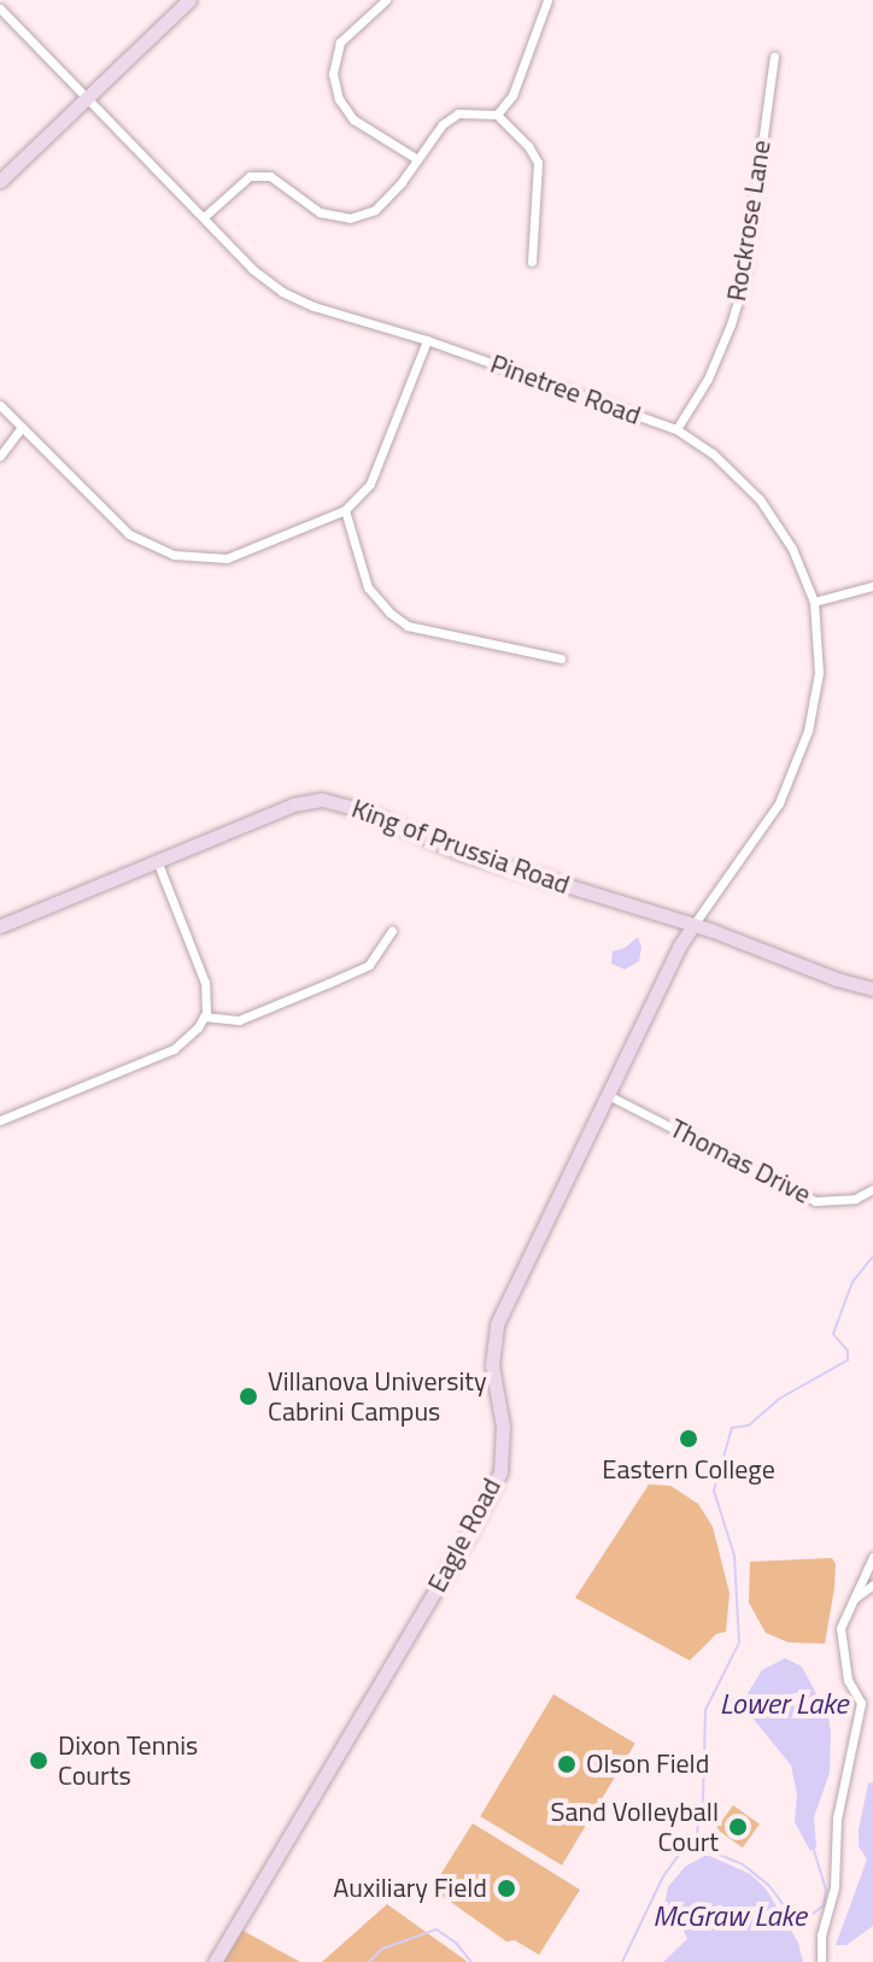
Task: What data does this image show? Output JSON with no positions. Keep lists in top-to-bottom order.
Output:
{
  "streets": {
    "street": [
      "Rockrose Lane",
      "Pinetree Road",
      "King of Prussia Road",
      "Thomas Drive",
      "Eagle Road"
    ]
  },
  "crossings": [
    ["Rockrose Lane", "Pinetree Road"],
    ["Pinetree Road", "King of Prussia Road"],
    ["Pinetree Road", "Eagle Road"],
    ["King of Prussia Road", "Eagle Road"],
    ["Thomas Drive", "Eagle Road"]
  ],
  "water": ["Lower Lake", "McGraw Lake"],
  "places": [
    "Villanova University Cabrini Campus",
    "Eastern College",
    "Dixon Tennis Courts",
    "Olson Field",
    "Sand Volleyball Court",
    "Auxiliary Field"
  ]
}
